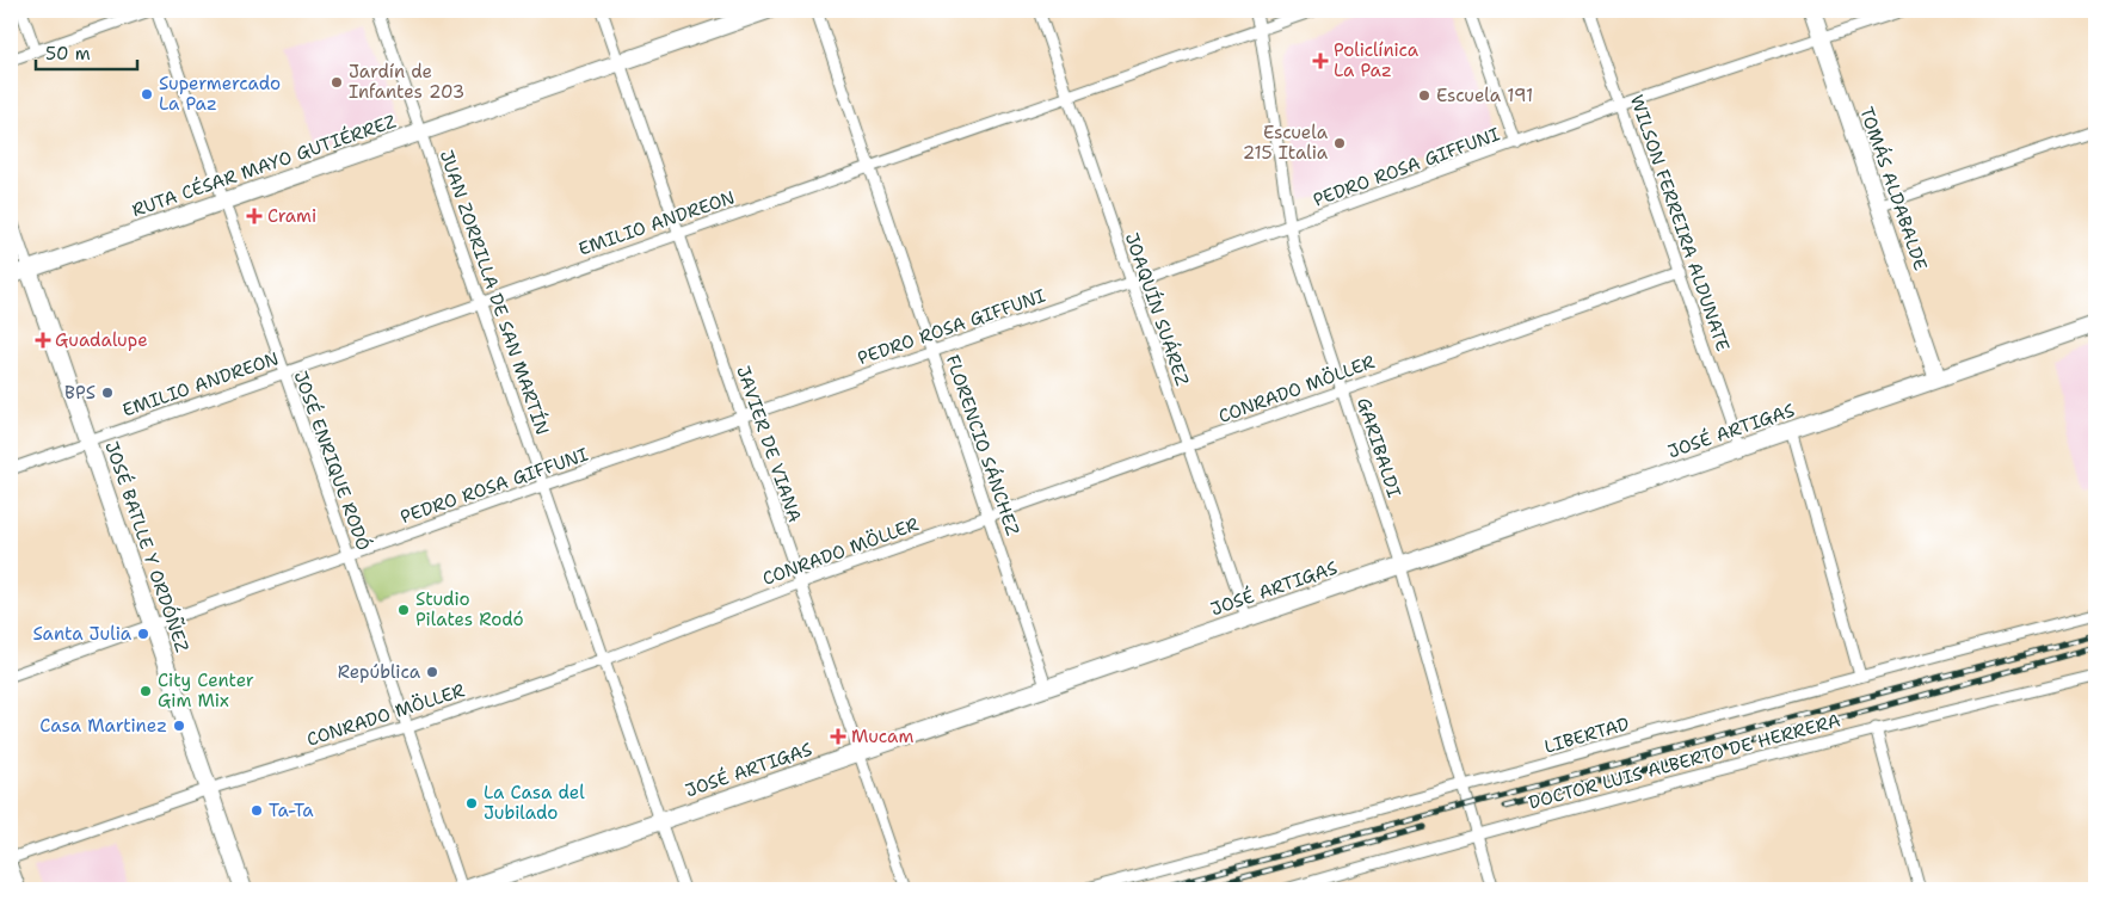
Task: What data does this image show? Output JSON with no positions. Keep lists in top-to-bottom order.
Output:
{
  "streets": {
    "street": [
      "RUTA CÉSAR MAYO GUTIÉRREZ",
      "PEDRO ROSA GIFFUNI",
      "TOMÁS ALDABALDE",
      "EMILIO ANDREON",
      "WILSON FERREIRA ALDUNATE",
      "JUAN ZORRILLA DE SAN MARTÍN",
      "JOAQUÍN SUÁREZ",
      "CONRADO MÖLLER",
      "JOSÉ ARTIGAS",
      "JAVIER DE VIANA",
      "FLORENCIO SÁNCHEZ",
      "GARIBALDI",
      "JOSÉ ENRIQUE RODÓ",
      "JOSÉ BATLLE Y ORDÓÑEZ",
      "LIBERTAD",
      "DOCTOR LUIS ALBERTO DE HERRERA"
    ]
  },
  "crossings": [
    ["RUTA CÉSAR MAYO GUTIÉRREZ", "JUAN ZORRILLA DE SAN MARTÍN"],
    ["RUTA CÉSAR MAYO GUTIÉRREZ", "JAVIER DE VIANA"],
    ["RUTA CÉSAR MAYO GUTIÉRREZ", "JOSÉ ENRIQUE RODÓ"],
    ["RUTA CÉSAR MAYO GUTIÉRREZ", "JOSÉ BATLLE Y ORDÓÑEZ"],
    ["PEDRO ROSA GIFFUNI", "TOMÁS ALDABALDE"],
    ["PEDRO ROSA GIFFUNI", "WILSON FERREIRA ALDUNATE"],
    ["PEDRO ROSA GIFFUNI", "JUAN ZORRILLA DE SAN MARTÍN"],
    ["PEDRO ROSA GIFFUNI", "JOAQUÍN SUÁREZ"],
    ["PEDRO ROSA GIFFUNI", "JAVIER DE VIANA"],
    ["PEDRO ROSA GIFFUNI", "FLORENCIO SÁNCHEZ"],
    ["PEDRO ROSA GIFFUNI", "GARIBALDI"],
    ["PEDRO ROSA GIFFUNI", "JOSÉ ENRIQUE RODÓ"],
    ["PEDRO ROSA GIFFUNI", "JOSÉ BATLLE Y ORDÓÑEZ"],
    ["TOMÁS ALDABALDE", "JOSÉ ARTIGAS"],
    ["EMILIO ANDREON", "JUAN ZORRILLA DE SAN MARTÍN"],
    ["EMILIO ANDREON", "JOAQUÍN SUÁREZ"],
    ["EMILIO ANDREON", "JAVIER DE VIANA"],
    ["EMILIO ANDREON", "FLORENCIO SÁNCHEZ"],
    ["EMILIO ANDREON", "GARIBALDI"],
    ["EMILIO ANDREON", "JOSÉ ENRIQUE RODÓ"],
    ["EMILIO ANDREON", "JOSÉ BATLLE Y ORDÓÑEZ"],
    ["WILSON FERREIRA ALDUNATE", "CONRADO MÖLLER"],
    ["WILSON FERREIRA ALDUNATE", "JOSÉ ARTIGAS"],
    ["JUAN ZORRILLA DE SAN MARTÍN", "CONRADO MÖLLER"],
    ["JUAN ZORRILLA DE SAN MARTÍN", "JOSÉ ARTIGAS"],
    ["JOAQUÍN SUÁREZ", "CONRADO MÖLLER"],
    ["JOAQUÍN SUÁREZ", "JOSÉ ARTIGAS"],
    ["CONRADO MÖLLER", "JAVIER DE VIANA"],
    ["CONRADO MÖLLER", "FLORENCIO SÁNCHEZ"],
    ["CONRADO MÖLLER", "GARIBALDI"],
    ["CONRADO MÖLLER", "JOSÉ ENRIQUE RODÓ"],
    ["CONRADO MÖLLER", "JOSÉ BATLLE Y ORDÓÑEZ"],
    ["JOSÉ ARTIGAS", "JAVIER DE VIANA"],
    ["JOSÉ ARTIGAS", "FLORENCIO SÁNCHEZ"],
    ["JOSÉ ARTIGAS", "GARIBALDI"],
    ["JOSÉ ARTIGAS", "JOSÉ ENRIQUE RODÓ"],
    ["GARIBALDI", "LIBERTAD"],
    ["GARIBALDI", "DOCTOR LUIS ALBERTO DE HERRERA"]
  ],
  "places": {
    "health": [
      "Policlínica La Paz",
      "Crami",
      "Guadalupe",
      "Mucam"
    ],
    "other": [
      "Jardín de Infantes 203",
      "Supermercado La Paz",
      "Escuela 191",
      "Escuela 215 Italia",
      "BPS",
      "Studio Pilates Rodó",
      "Santa Julia",
      "República",
      "City Center Gim Mix",
      "Casa Martinez",
      "La Casa del Jubilado",
      "Ta-Ta"
    ]
  },
  "scale_bar": "50 m"
}
